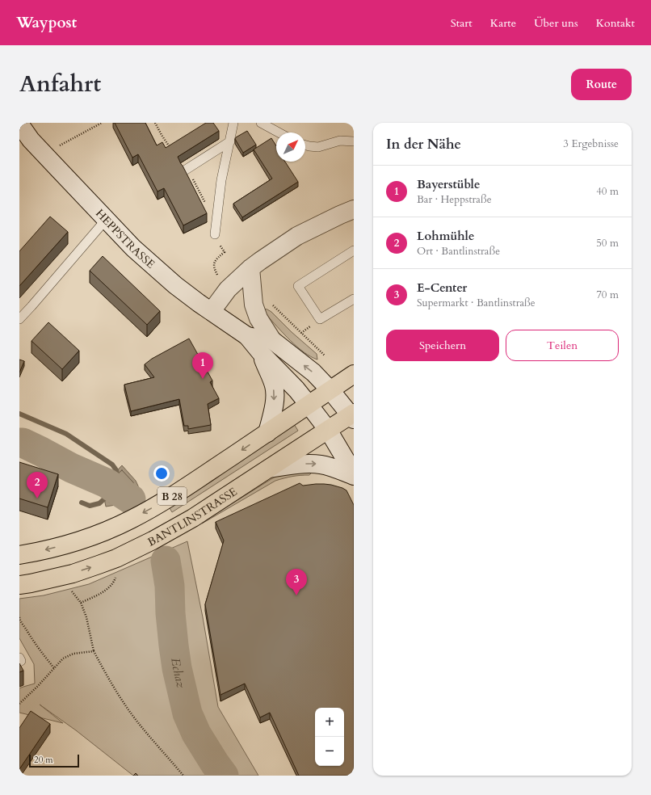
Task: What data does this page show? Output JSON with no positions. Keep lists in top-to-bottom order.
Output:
{
  "streets": {
    "main road": ["B 28", "BANTLINSTRASSE"],
    "street": ["HEPPSTRASSE"]
  },
  "crossings": [
    ["HEPPSTRASSE", "B 28"],
    ["HEPPSTRASSE", "BANTLINSTRASSE"]
  ],
  "water": ["Echaz"],
  "scale_bar": "20 m",
  "north": "top right",
  "page": {
    "header": "Waypost",
    "nav": [
      "Start",
      "Karte",
      "Über uns",
      "Kontakt"
    ],
    "title": "Anfahrt",
    "buttons": [
      "Route",
      ["Speichern", "Teilen"]
    ],
    "heading": ["In der Nähe", "3 Ergebnisse"],
    "list": [
      {
        "mark": "1",
        "name": "Bayerstüble",
        "note": "Bar · Heppstraße",
        "value": "40 m"
      },
      {
        "mark": "2",
        "name": "Lohmühle",
        "note": "Ort · Bantlinstraße",
        "value": "50 m"
      },
      {
        "mark": "3",
        "name": "E-Center",
        "note": "Supermarkt · Bantlinstraße",
        "value": "70 m"
      }
    ],
    "pins": ["1", "2", "3"],
    "map_buttons": ["+", "−"],
    "scale": "20 m"
  }
}
